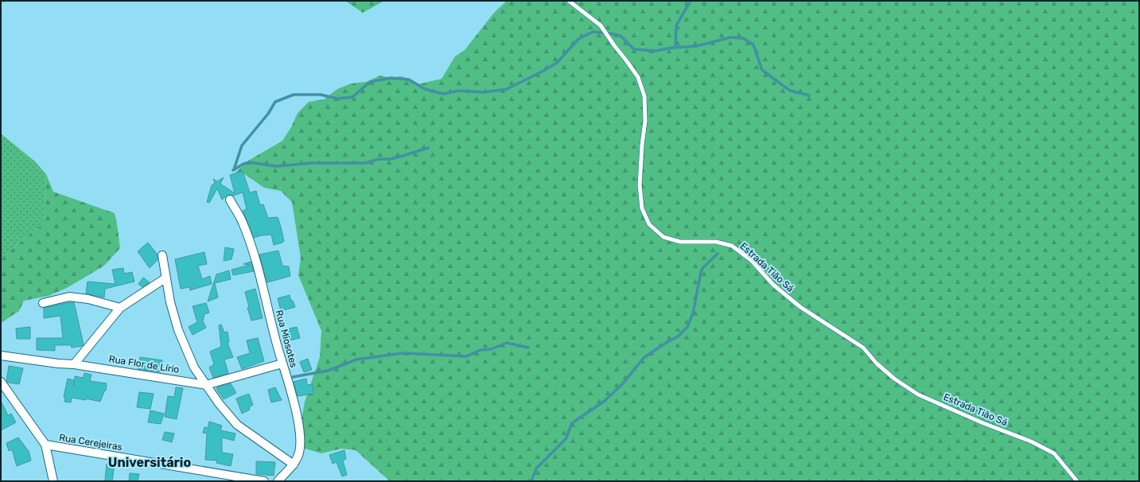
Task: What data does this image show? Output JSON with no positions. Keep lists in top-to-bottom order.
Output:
{
  "streets": {
    "street": ["Rua Miosotes", "Rua Flor de Lírio", "Rua Cerejeiras"],
    "lane": ["Estrada Tião Sá"]
  },
  "crossings": [
    ["Rua Miosotes", "Rua Flor de Lírio"]
  ],
  "districts": ["Universitário"]
}
